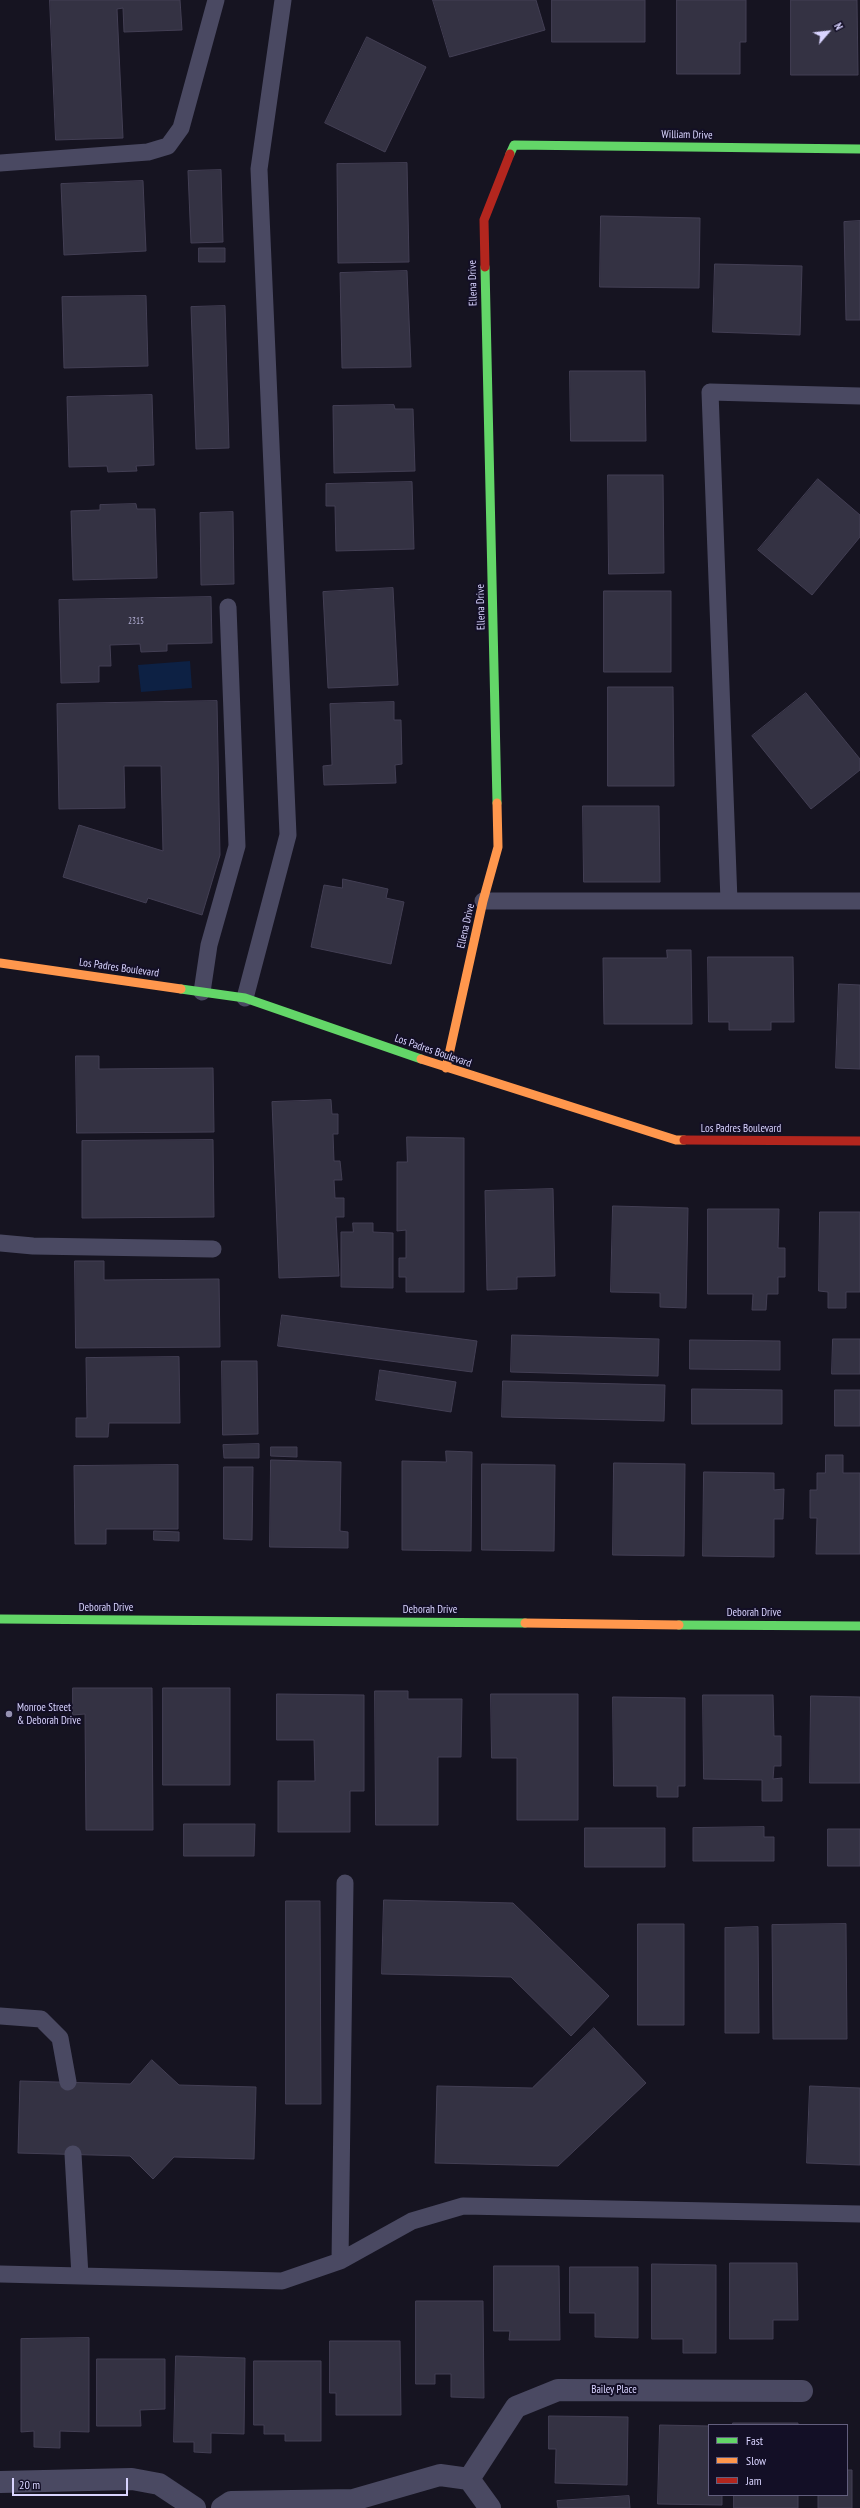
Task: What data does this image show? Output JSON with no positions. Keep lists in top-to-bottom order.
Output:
{
  "streets": {
    "street": [
      "William Drive",
      "Ellena Drive",
      "Los Padres Boulevard",
      "Deborah Drive",
      "Bailey Place"
    ]
  },
  "crossings": [
    ["William Drive", "Ellena Drive"],
    ["Ellena Drive", "Los Padres Boulevard"]
  ],
  "places": ["Monroe Street & Deborah Drive"],
  "house_numbers": ["2315"],
  "legend": ["Fast", "Slow", "Jam"],
  "scale_bar": "20 m",
  "north": "top right"
}
